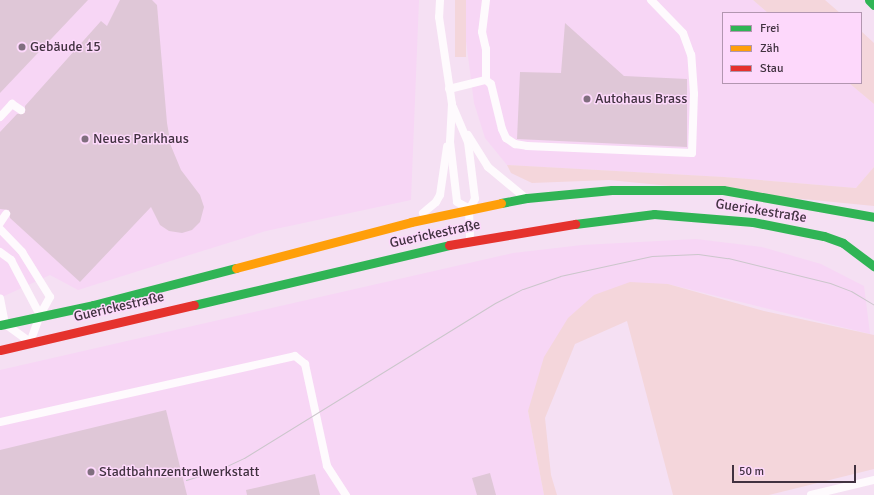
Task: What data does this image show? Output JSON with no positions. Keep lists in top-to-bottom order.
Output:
{
  "streets": {
    "main road": ["Guerickestraße"]
  },
  "places": [
    "Gebäude 15",
    "Autohaus Brass",
    "Neues Parkhaus",
    "Stadtbahnzentralwerkstatt"
  ],
  "legend": ["Frei", "Zäh", "Stau"],
  "scale_bar": "50 m"
}
